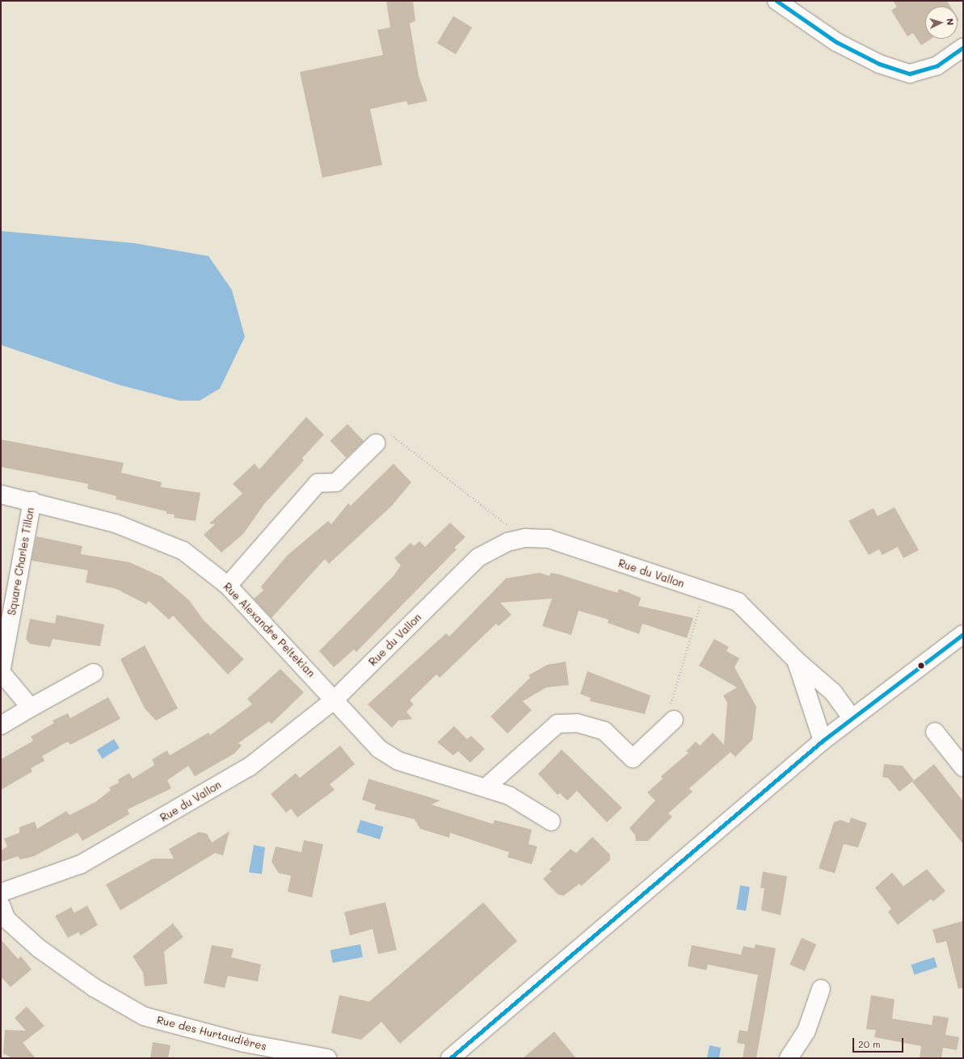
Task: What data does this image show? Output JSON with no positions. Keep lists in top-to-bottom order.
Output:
{
  "streets": {
    "street": [
      "Square Charles Tillon",
      "Rue du Vallon",
      "Rue Alexandre Peltekian",
      "Rue des Hurtaudières"
    ]
  },
  "crossings": [
    ["Square Charles Tillon", "Rue Alexandre Peltekian"],
    ["Rue du Vallon", "Rue Alexandre Peltekian"]
  ],
  "scale_bar": "20 m",
  "north": "right"
}
